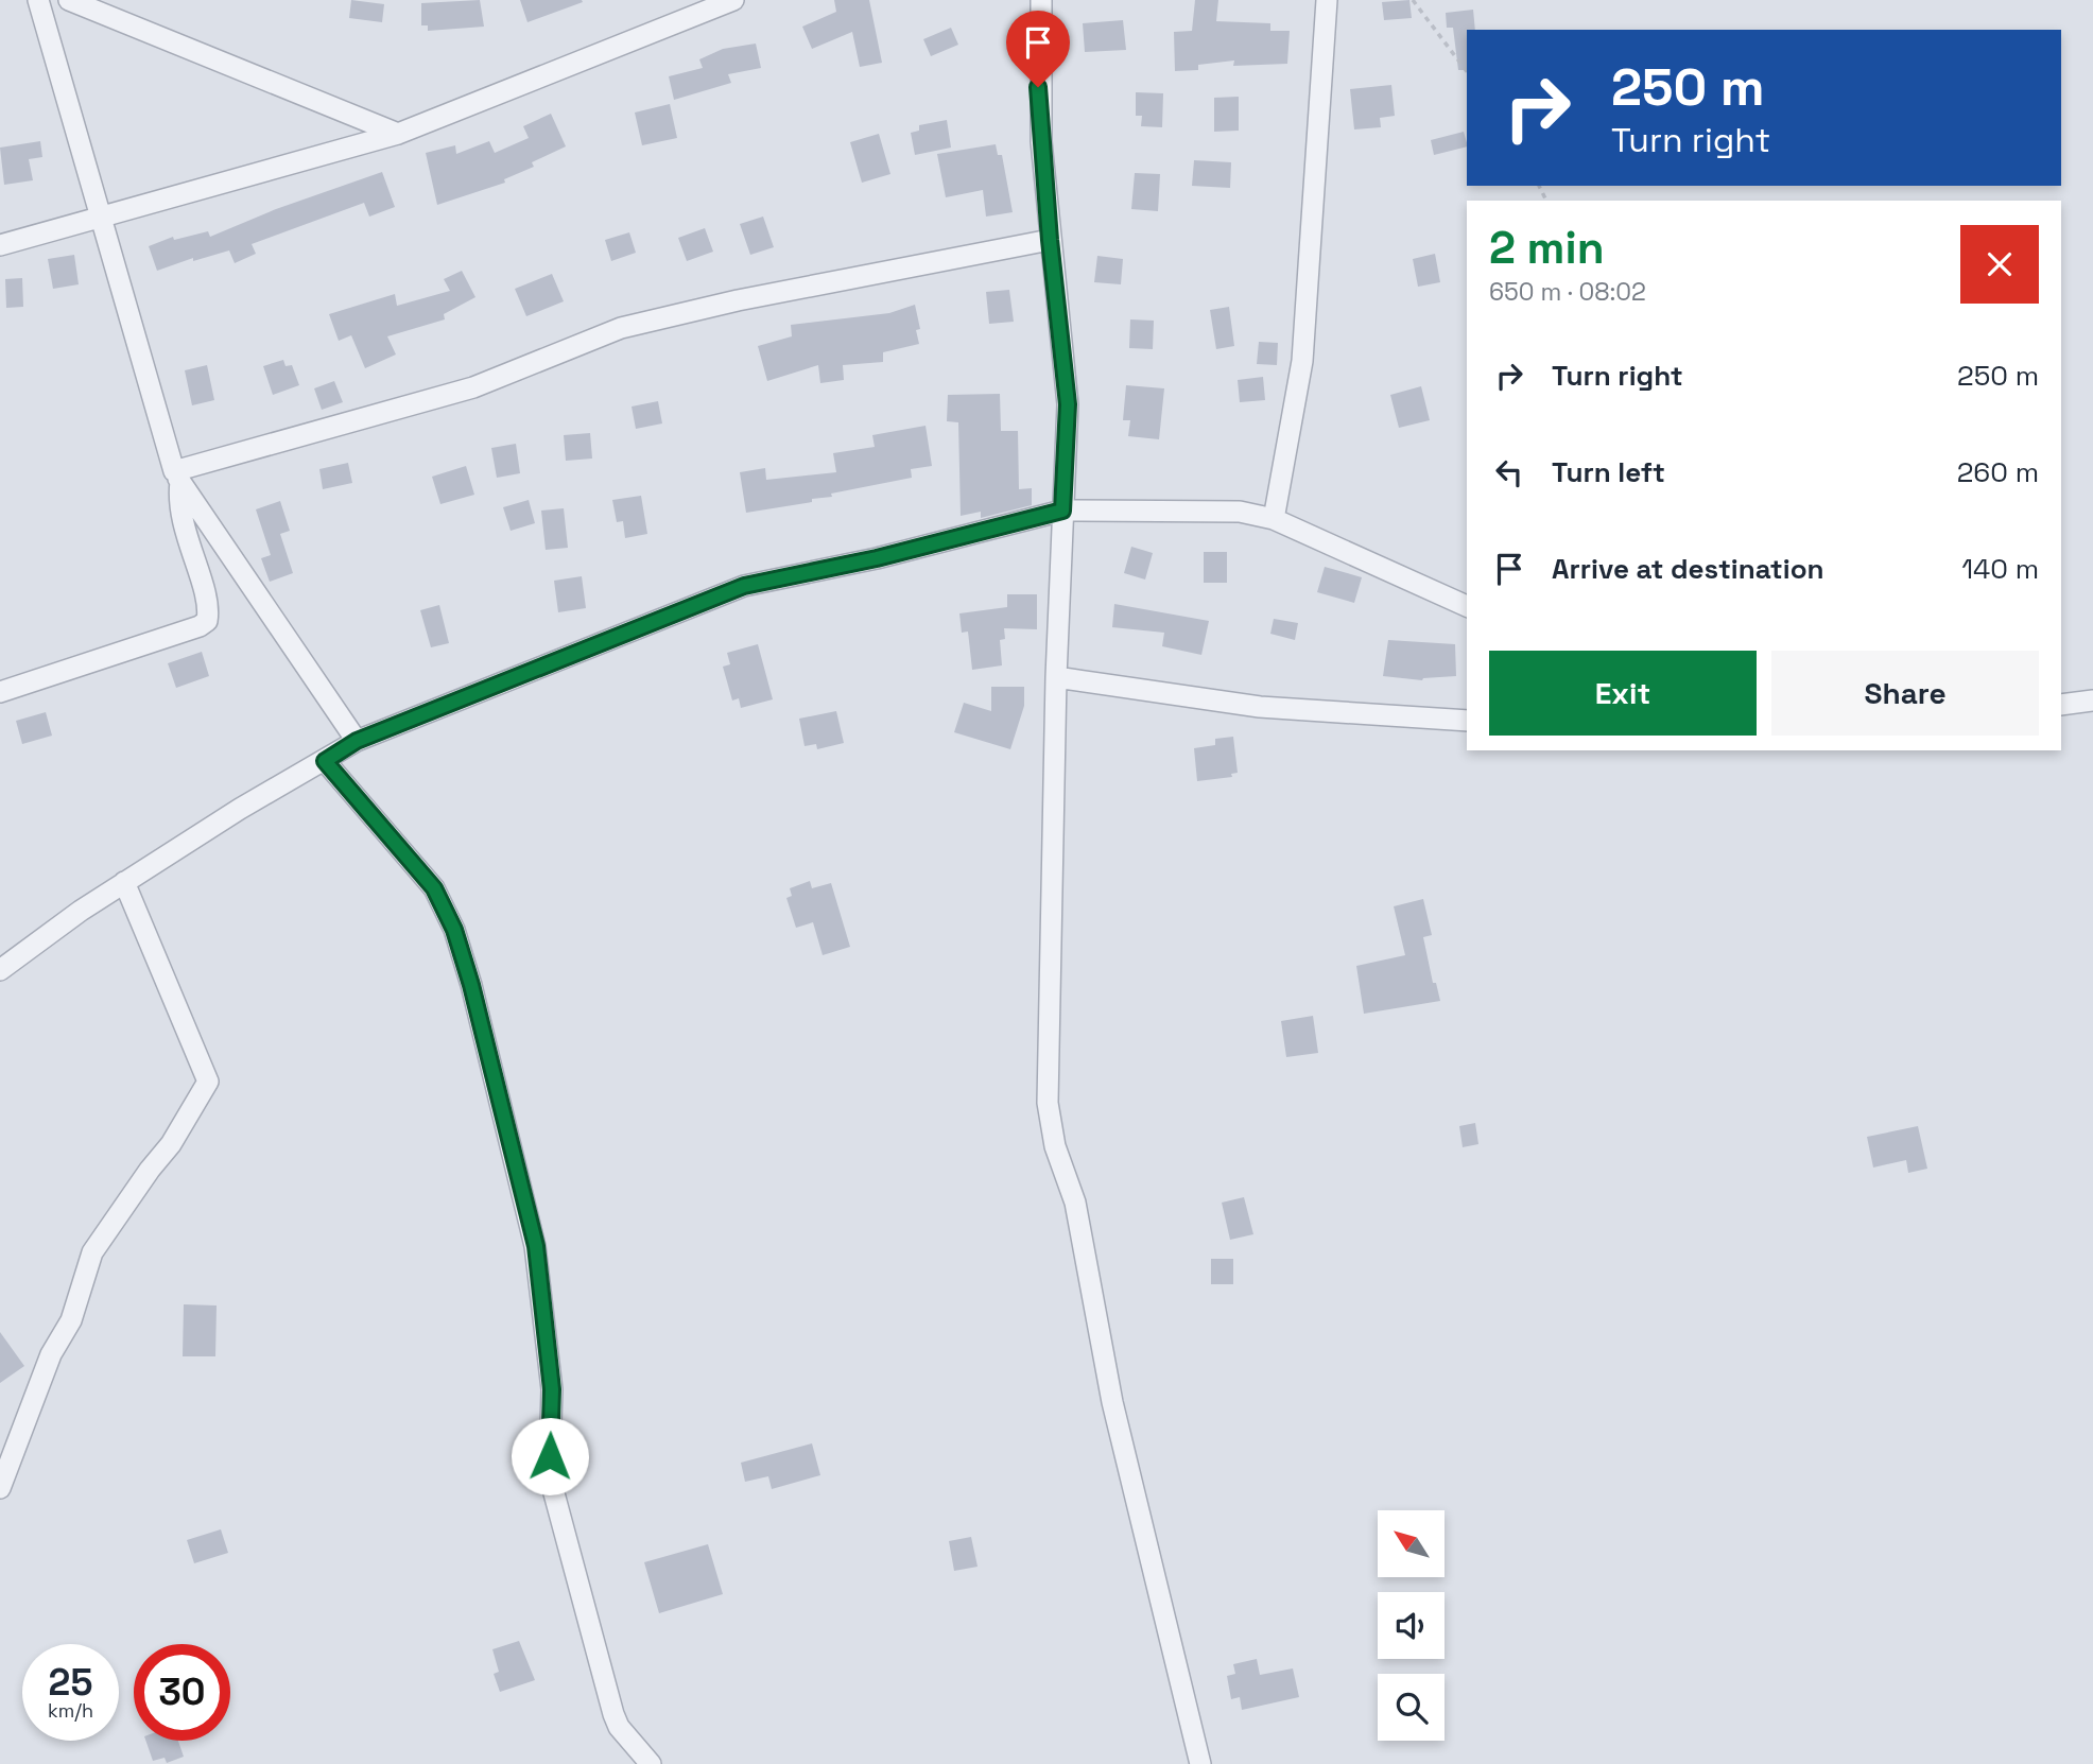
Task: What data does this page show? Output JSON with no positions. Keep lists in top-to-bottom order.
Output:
{
  "north": "top left",
  "page": {
    "turn": ["250 m", "Turn right"],
    "heading": ["2 min", "650 m · 08:02"],
    "list": [
      {
        "name": "Turn right",
        "value": "250 m"
      },
      {
        "name": "Turn left",
        "value": "260 m"
      },
      {
        "name": "Arrive at destination",
        "value": "140 m"
      }
    ],
    "buttons": ["Exit", "Share"],
    "speed": "25 km/h",
    "limit": "30"
  }
}
